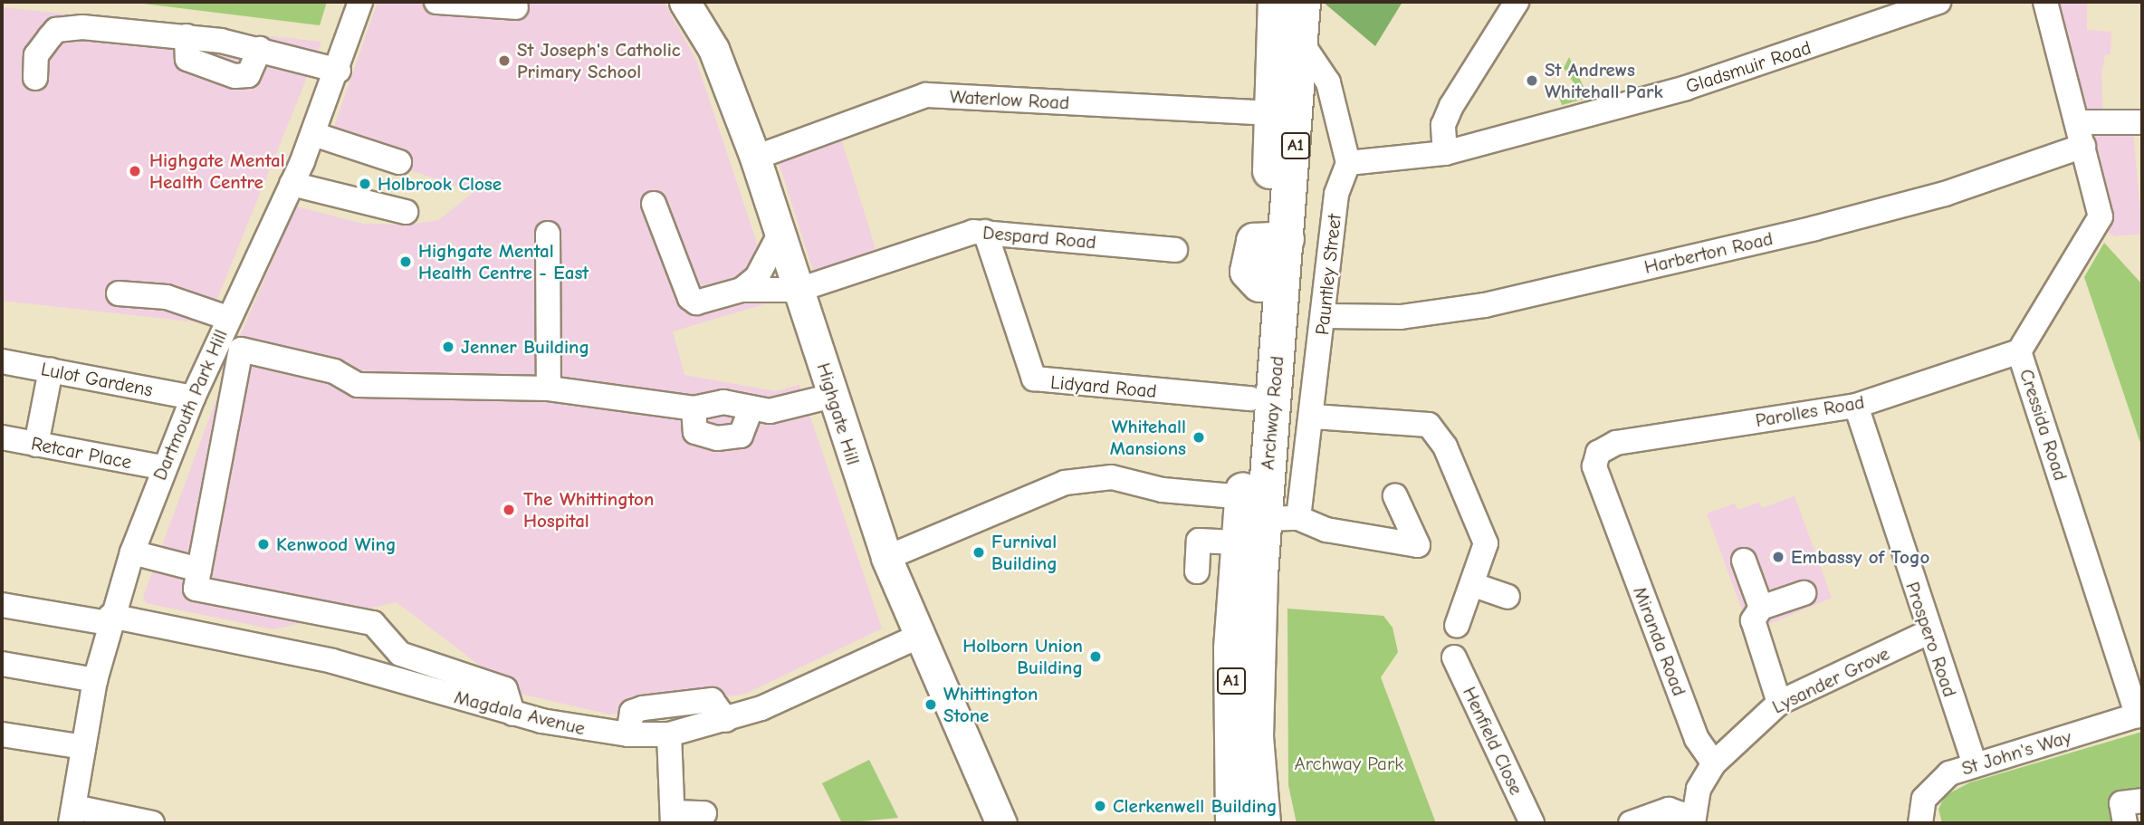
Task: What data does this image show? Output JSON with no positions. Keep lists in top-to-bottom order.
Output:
{
  "streets": {
    "highway": ["A1", "Archway Road"],
    "main road": ["Highgate Hill"],
    "street": [
      "Gladsmuir Road",
      "Waterlow Road",
      "Despard Road",
      "Harberton Road",
      "Pauntley Street",
      "Lulot Gardens",
      "Lidyard Road",
      "Dartmouth Park Hill",
      "Parolles Road",
      "Cressida Road",
      "Retcar Place",
      "Prospero Road",
      "Miranda Road",
      "Lysander Grove",
      "Magdala Avenue",
      "Henfield Close",
      "St John's Way"
    ]
  },
  "crossings": [
    ["Gladsmuir Road", "Pauntley Street"],
    ["Waterlow Road", "Archway Road"],
    ["Waterlow Road", "Highgate Hill"],
    ["Despard Road", "Lidyard Road"],
    ["Despard Road", "Highgate Hill"],
    ["Harberton Road", "Pauntley Street"],
    ["Harberton Road", "Cressida Road"],
    ["Lulot Gardens", "Dartmouth Park Hill"],
    ["Lidyard Road", "Archway Road"],
    ["Dartmouth Park Hill", "Retcar Place"],
    ["Dartmouth Park Hill", "Magdala Avenue"],
    ["Parolles Road", "Cressida Road"],
    ["Parolles Road", "Prospero Road"],
    ["Parolles Road", "Miranda Road"],
    ["Highgate Hill", "Magdala Avenue"],
    ["Cressida Road", "St John's Way"],
    ["Prospero Road", "Lysander Grove"],
    ["Prospero Road", "St John's Way"],
    ["Miranda Road", "Lysander Grove"]
  ],
  "parks": ["Archway Park"],
  "places": [
    "St Joseph's Catholic Primary School",
    "St Andrews Whitehall Park",
    "Highgate Mental Health Centre",
    "Holbrook Close",
    "Highgate Mental Health Centre - East",
    "Jenner Building",
    "Whitehall Mansions",
    "The Whittington Hospital",
    "Kenwood Wing",
    "Furnival Building",
    "Embassy of Togo",
    "Holborn Union Building",
    "Whittington Stone",
    "Clerkenwell Building"
  ]
}
